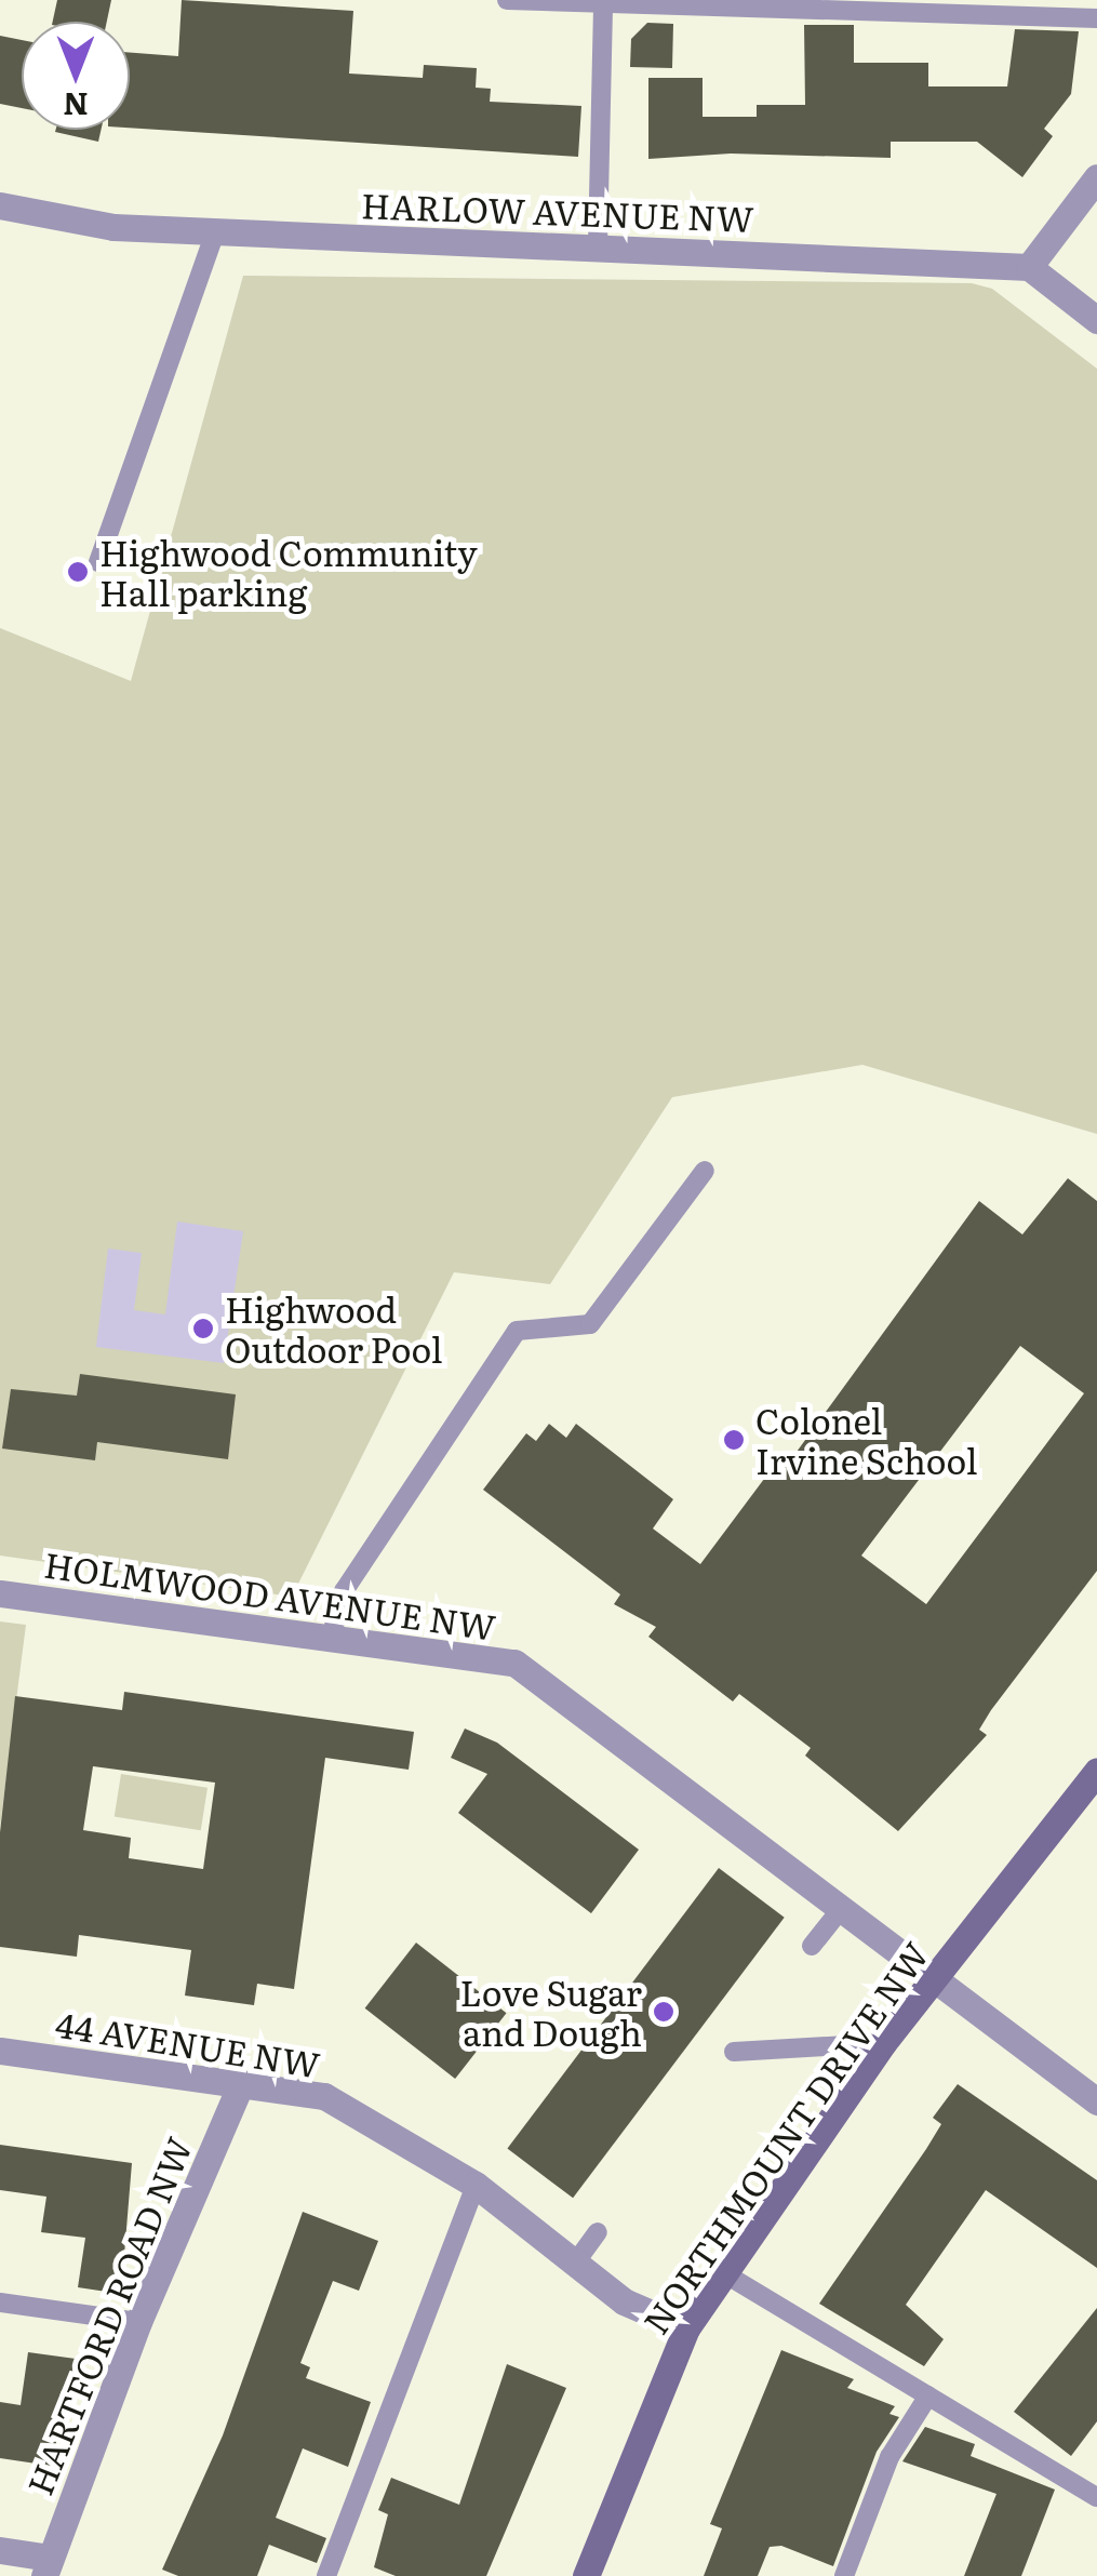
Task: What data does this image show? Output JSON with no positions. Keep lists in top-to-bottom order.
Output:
{
  "streets": {
    "street": [
      "HARLOW AVENUE NW",
      "HOLMWOOD AVENUE NW",
      "44 AVENUE NW",
      "NORTHMOUNT DRIVE NW",
      "HARTFORD ROAD NW"
    ]
  },
  "crossings": [
    ["HOLMWOOD AVENUE NW", "NORTHMOUNT DRIVE NW"],
    ["44 AVENUE NW", "NORTHMOUNT DRIVE NW"],
    ["44 AVENUE NW", "HARTFORD ROAD NW"]
  ],
  "places": [
    "Highwood Community Hall parking",
    "Highwood Outdoor Pool",
    "Colonel Irvine School",
    "Love Sugar and Dough"
  ],
  "north": "bottom"
}
